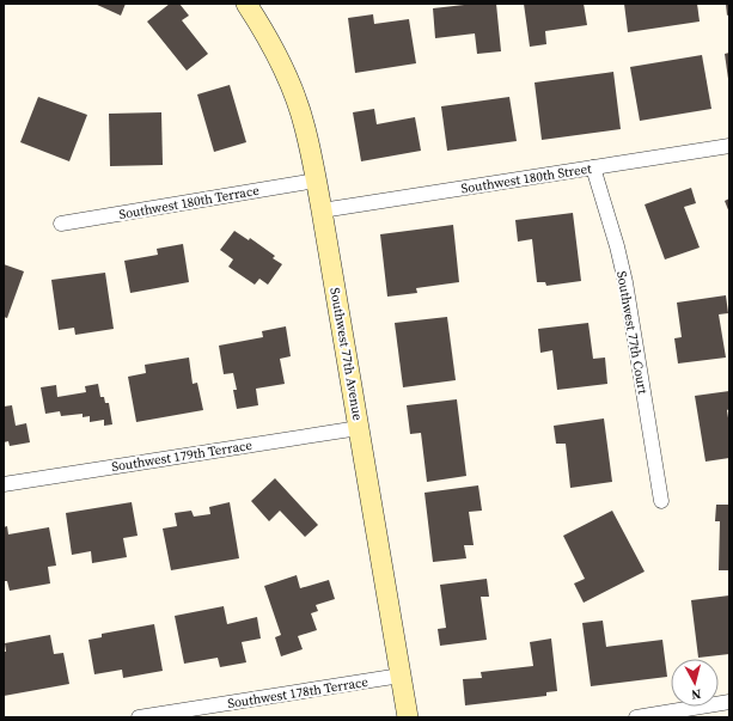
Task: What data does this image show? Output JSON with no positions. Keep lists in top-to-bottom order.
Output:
{
  "streets": {
    "street": [
      "Southwest 180th Street",
      "Southwest 180th Terrace",
      "Southwest 77th Court",
      "Southwest 77th Avenue",
      "Southwest 179th Terrace",
      "Southwest 178th Terrace"
    ]
  },
  "crossings": [
    ["Southwest 180th Street", "Southwest 77th Court"],
    ["Southwest 180th Street", "Southwest 77th Avenue"],
    ["Southwest 180th Terrace", "Southwest 77th Avenue"],
    ["Southwest 77th Avenue", "Southwest 179th Terrace"],
    ["Southwest 77th Avenue", "Southwest 178th Terrace"]
  ],
  "north": "bottom"
}
